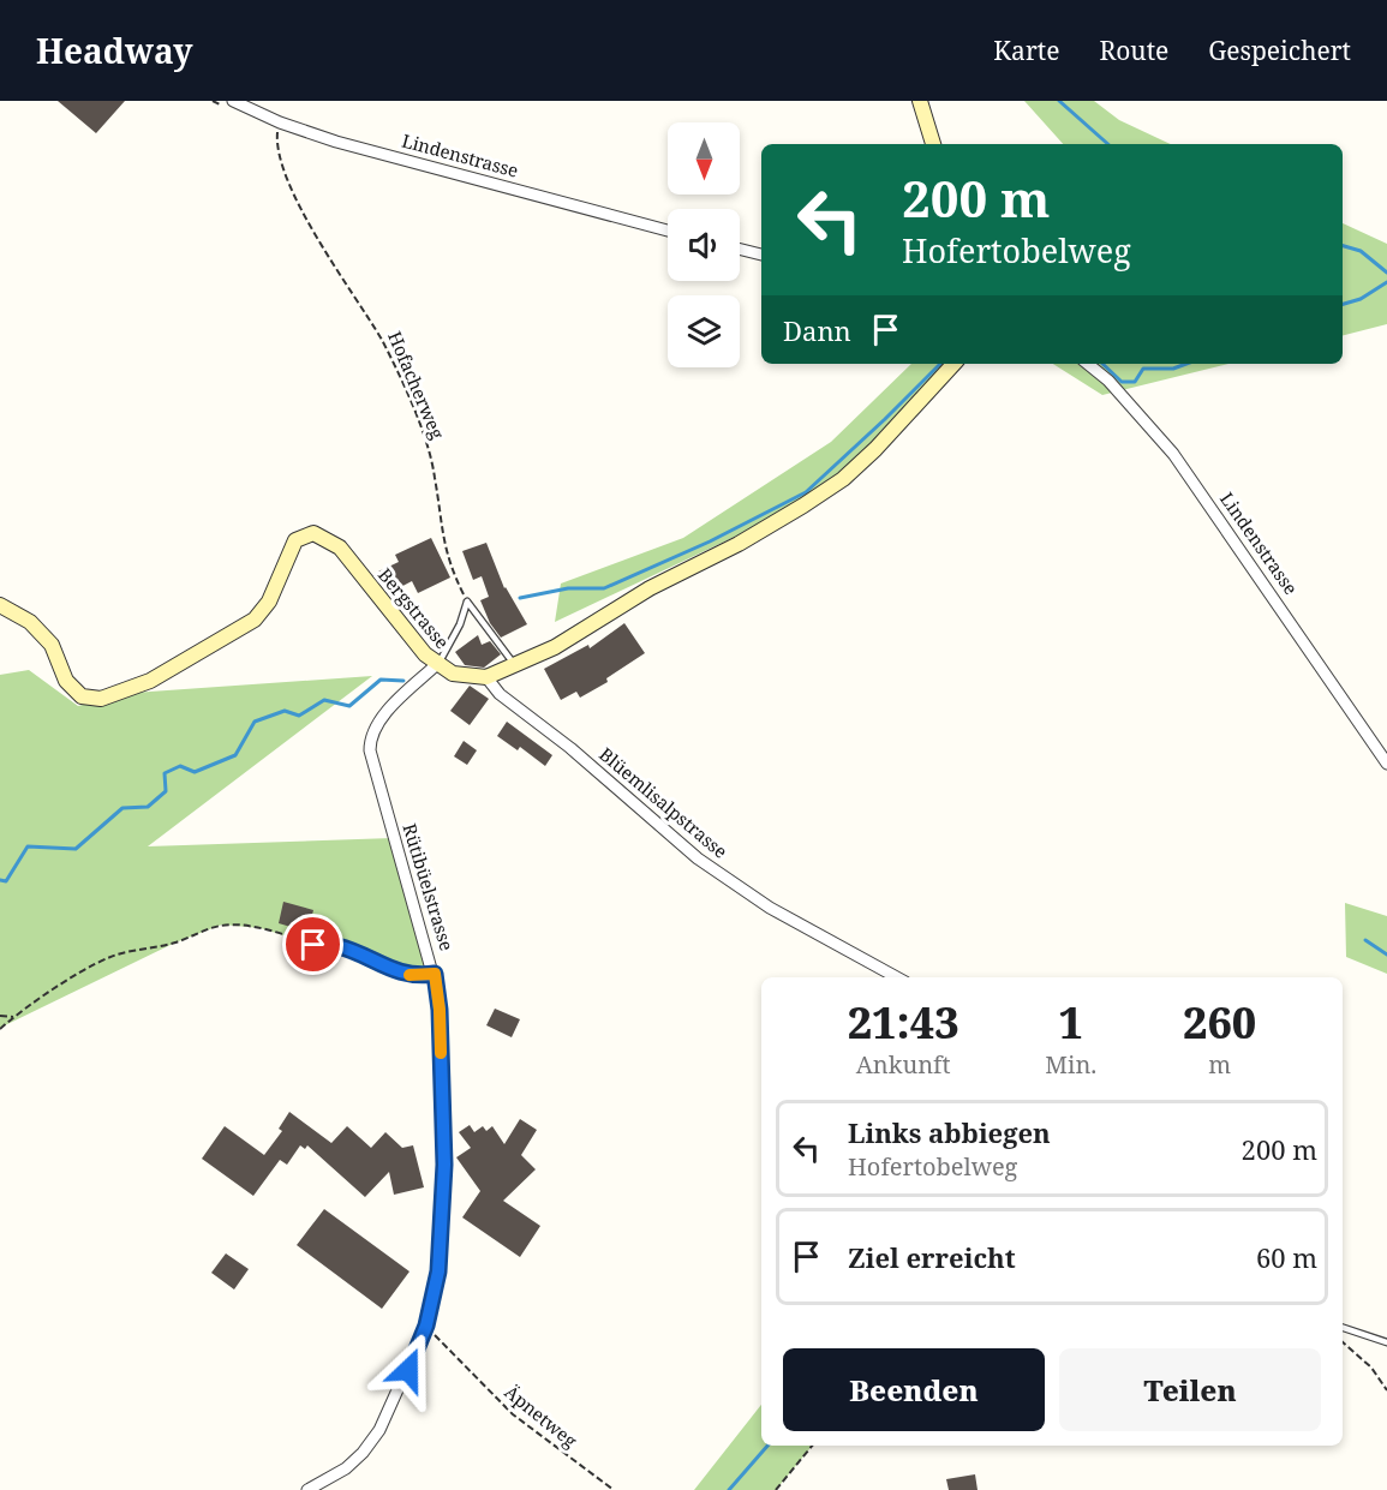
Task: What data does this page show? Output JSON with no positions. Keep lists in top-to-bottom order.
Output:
{
  "streets": {
    "street": [
      "Lindenstrasse",
      "Bergstrasse",
      "Blüemlisalpstrasse",
      "Rütibüelstrasse"
    ],
    "path": ["Hofacherweg", "Äpnetweg"]
  },
  "crossings": [
    ["Bergstrasse", "Blüemlisalpstrasse"],
    ["Bergstrasse", "Rütibüelstrasse"],
    ["Rütibüelstrasse", "Äpnetweg"]
  ],
  "north": "bottom",
  "page": {
    "header": "Headway",
    "nav": ["Karte", "Route", "Gespeichert"],
    "turn": ["200 m", "Hofertobelweg"],
    "then": "Dann",
    "eta": [
      "21:43",
      "Ankunft",
      "1",
      "Min.",
      "260",
      "m"
    ],
    "list": [
      {
        "name": "Links abbiegen",
        "note": "Hofertobelweg",
        "value": "200 m"
      },
      {
        "name": "Ziel erreicht",
        "value": "60 m"
      }
    ],
    "buttons": ["Beenden", "Teilen"]
  }
}
